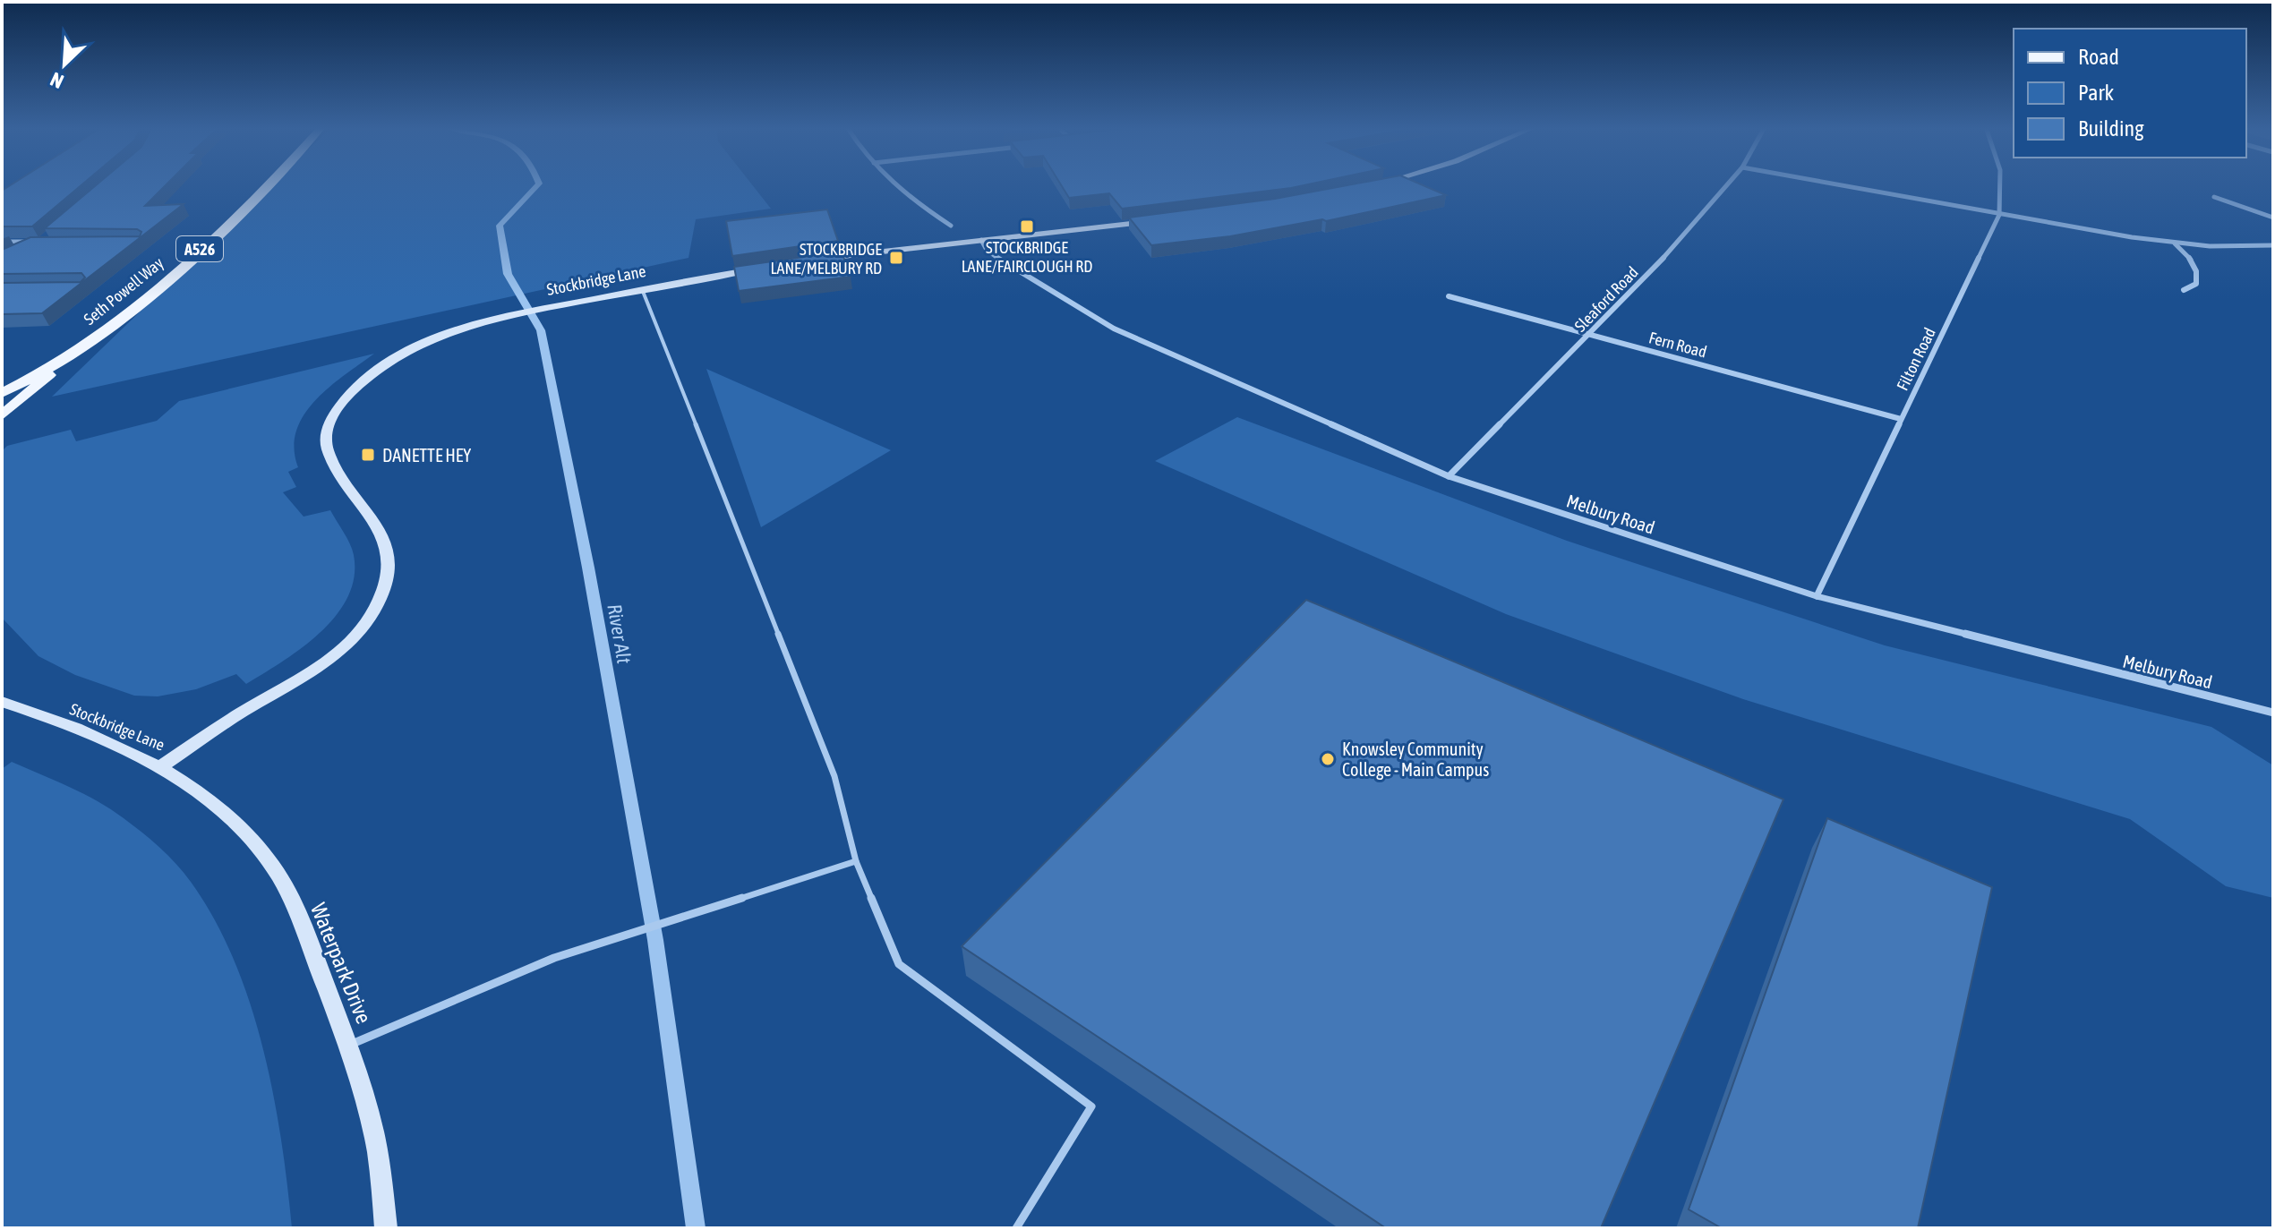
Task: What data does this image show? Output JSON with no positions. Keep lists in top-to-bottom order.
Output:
{
  "streets": {
    "main road": [
      "A526",
      "Stockbridge Lane",
      "Seth Powell Way",
      "Waterpark Drive"
    ],
    "street": [
      "Sleaford Road",
      "Fern Road",
      "Filton Road",
      "Melbury Road"
    ]
  },
  "crossings": [
    ["Stockbridge Lane", "Waterpark Drive"],
    ["Sleaford Road", "Fern Road"],
    ["Sleaford Road", "Melbury Road"],
    ["Fern Road", "Filton Road"],
    ["Filton Road", "Melbury Road"]
  ],
  "water": ["River Alt"],
  "places": {
    "transit": ["STOCKBRIDGE LANE/FAIRCLOUGH RD", "STOCKBRIDGE LANE/MELBURY RD", "DANETTE HEY"],
    "other": ["Knowsley Community College - Main Campus"]
  },
  "legend": ["Road", "Park", "Building"],
  "north": "bottom left"
}
